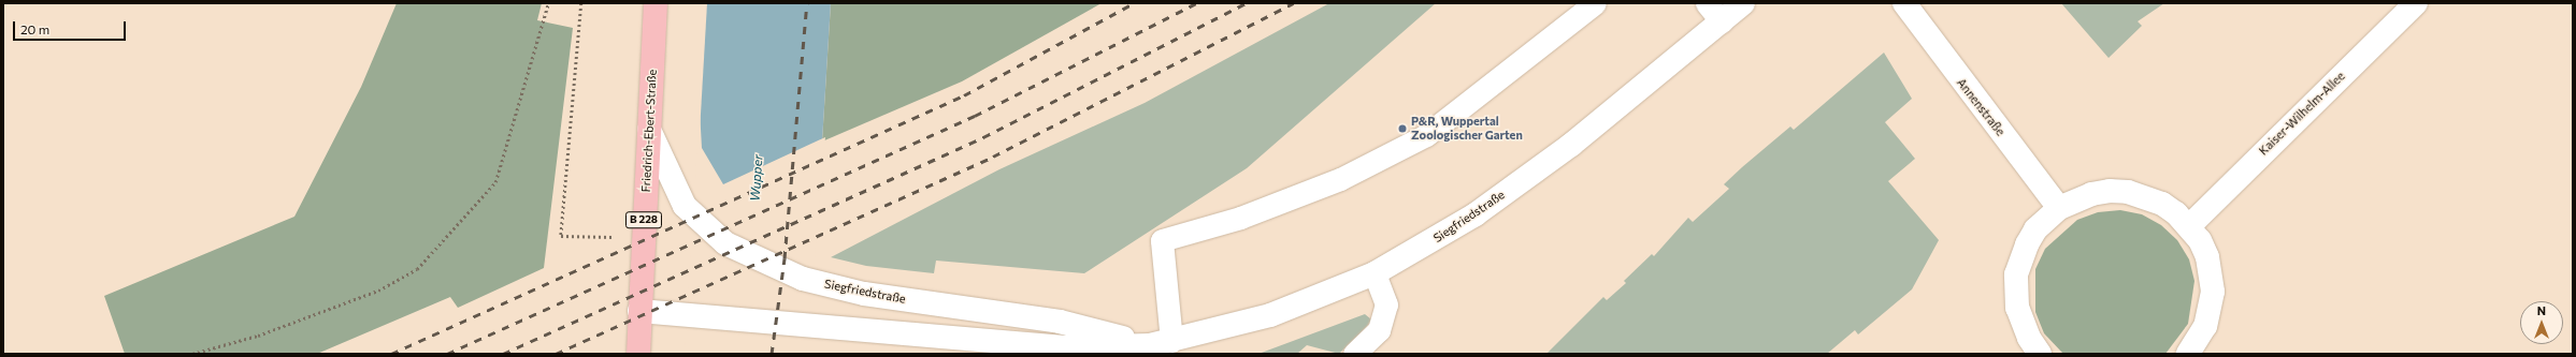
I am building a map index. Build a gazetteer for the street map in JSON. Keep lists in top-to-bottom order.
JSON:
{
  "streets": {
    "main road": ["Friedrich-Ebert-Straße", "B 228"],
    "street": ["Annenstraße", "Kaiser-Wilhelm-Allee", "Siegfriedstraße"]
  },
  "crossings": [
    ["Friedrich-Ebert-Straße", "Siegfriedstraße"],
    ["Friedrich-Ebert-Straße", "B 228"],
    ["Siegfriedstraße", "B 228"]
  ],
  "water": ["Wupper"],
  "places": ["P&R, Wuppertal Zoologischer Garten"],
  "scale_bar": "20 m",
  "north": "top"
}
